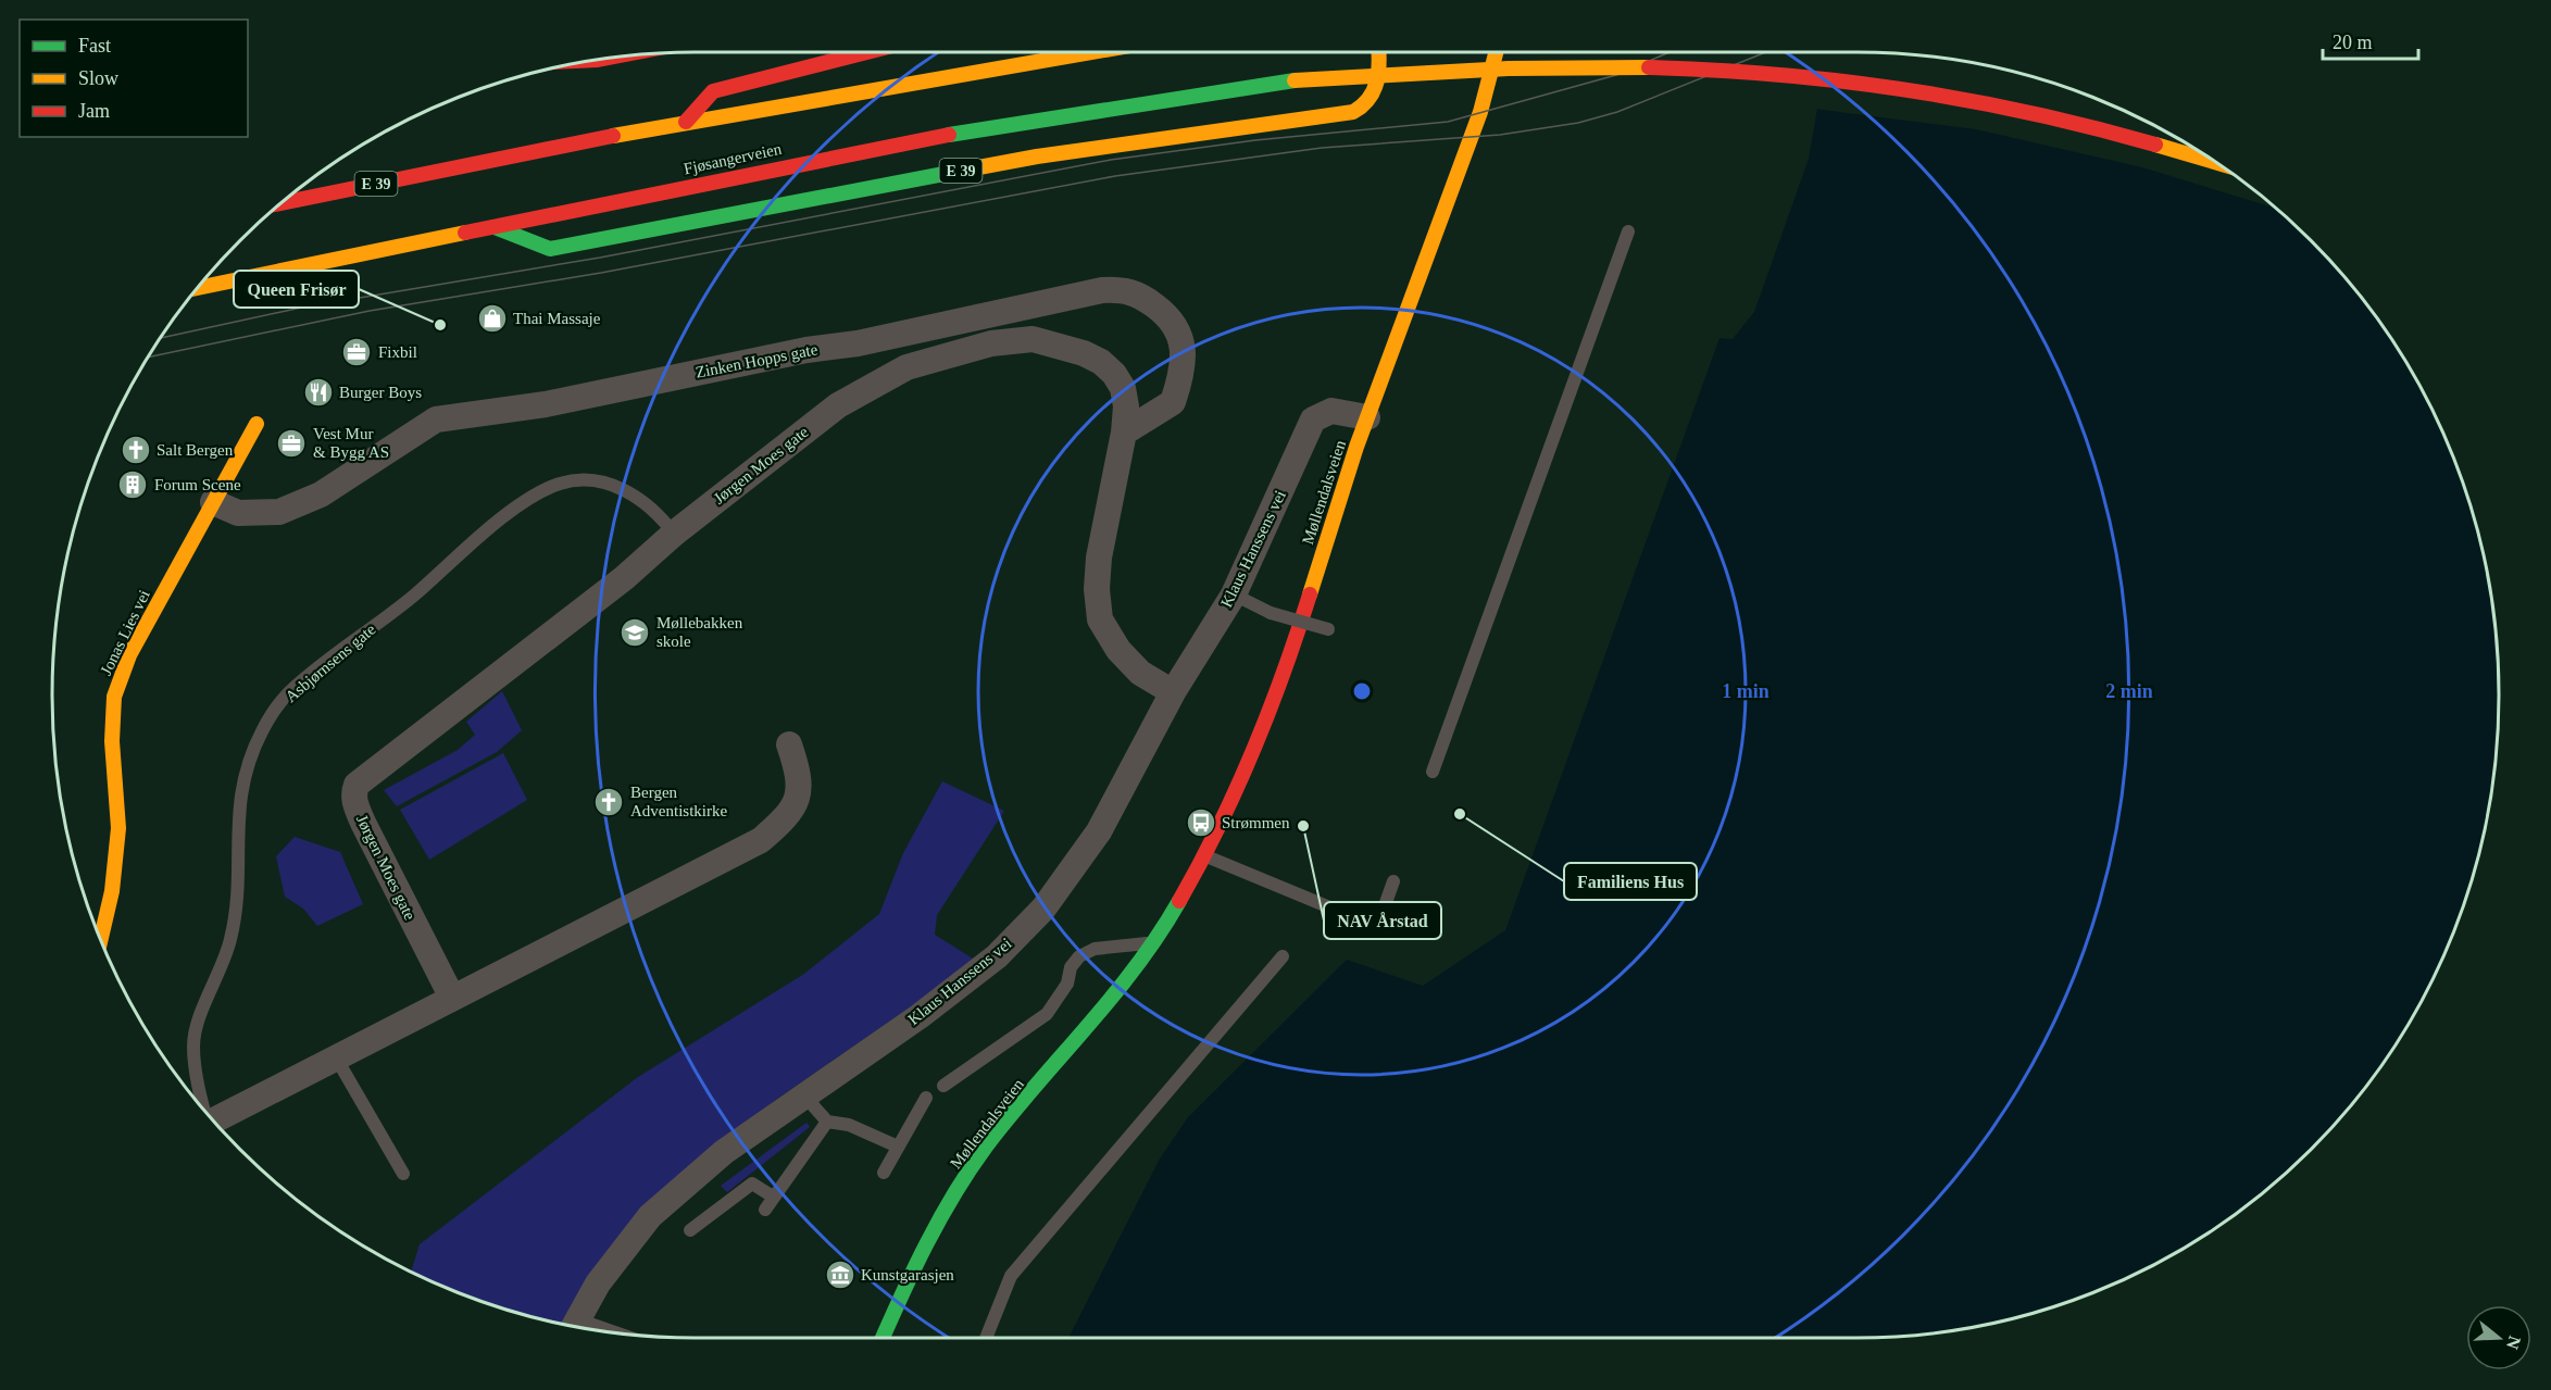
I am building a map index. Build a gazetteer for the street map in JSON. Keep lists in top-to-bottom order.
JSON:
{
  "streets": {
    "main road": [
      "Fjøsangerveien",
      "E 39",
      "Møllendalsveien",
      "Jonas Lies vei"
    ],
    "street": [
      "Zinken Hopps gate",
      "Jørgen Moes gate",
      "Klaus Hanssens vei",
      "Asbjørnsens gate"
    ]
  },
  "crossings": [
    ["Fjøsangerveien", "E 39"],
    ["Zinken Hopps gate", "Jørgen Moes gate"],
    ["Zinken Hopps gate", "Jonas Lies vei"],
    ["Jørgen Moes gate", "Klaus Hanssens vei"],
    ["Jørgen Moes gate", "Asbjørnsens gate"],
    ["Møllendalsveien", "Klaus Hanssens vei"]
  ],
  "places": {
    "shop": ["Thai Massaje"],
    "other": ["Queen Frisør", "Familiens Hus", "NAV Årstad"],
    "office": ["Fixbil", "Vest Mur & Bygg AS"],
    "restaurant": ["Burger Boys"],
    "church": ["Salt Bergen", "Bergen Adventistkirke"],
    "building": ["Forum Scene"],
    "school or university": ["Møllebakken skole"],
    "bus stop": ["Strømmen"],
    "museum": ["Kunstgarasjen"]
  },
  "legend": ["Fast", "Slow", "Jam"],
  "scale_bar": "20 m",
  "north": "right",
  "rings": ["1 min", "2 min"]
}
